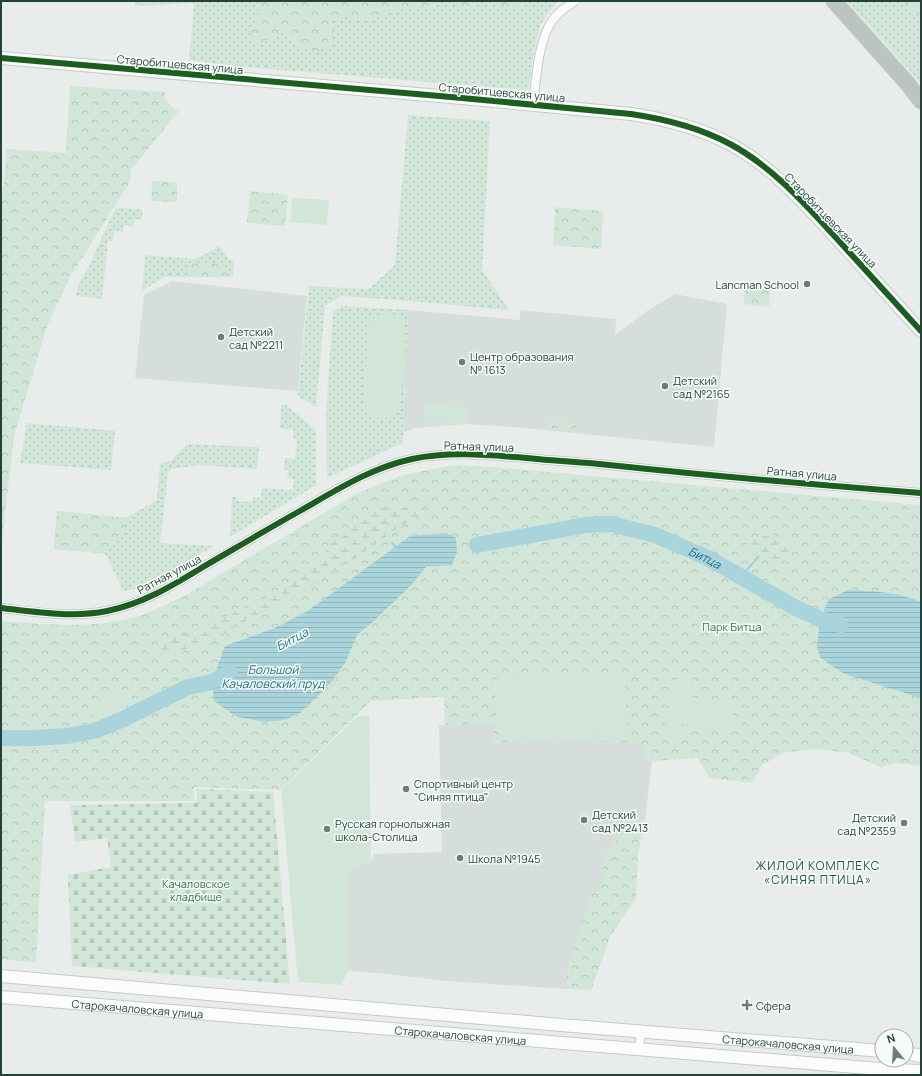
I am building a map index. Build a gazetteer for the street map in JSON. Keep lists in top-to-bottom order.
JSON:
{
  "streets": {
    "street": ["Старобитцевская улица", "Ратная улица", "Старокачаловская улица"]
  },
  "districts": ["ЖИЛОЙ КОМПЛЕКС «СИНЯЯ ПТИЦА»"],
  "water": ["Битца", "Большой Качаловский пруд"],
  "parks": ["Парк Битца", "Качаловское кладбище"],
  "places": {
    "other": [
      "Lancman School",
      "Детский сад №2211",
      "Центр образования № 1613",
      "Детский сад №2165",
      "Спортивный центр \"Синяя птица\"",
      "Детский сад №2413",
      "Детский сад №2359",
      "Русская горнолыжная школа-Столица",
      "Школа №1945"
    ],
    "health": ["Сфера"]
  },
  "north": "top"
}
